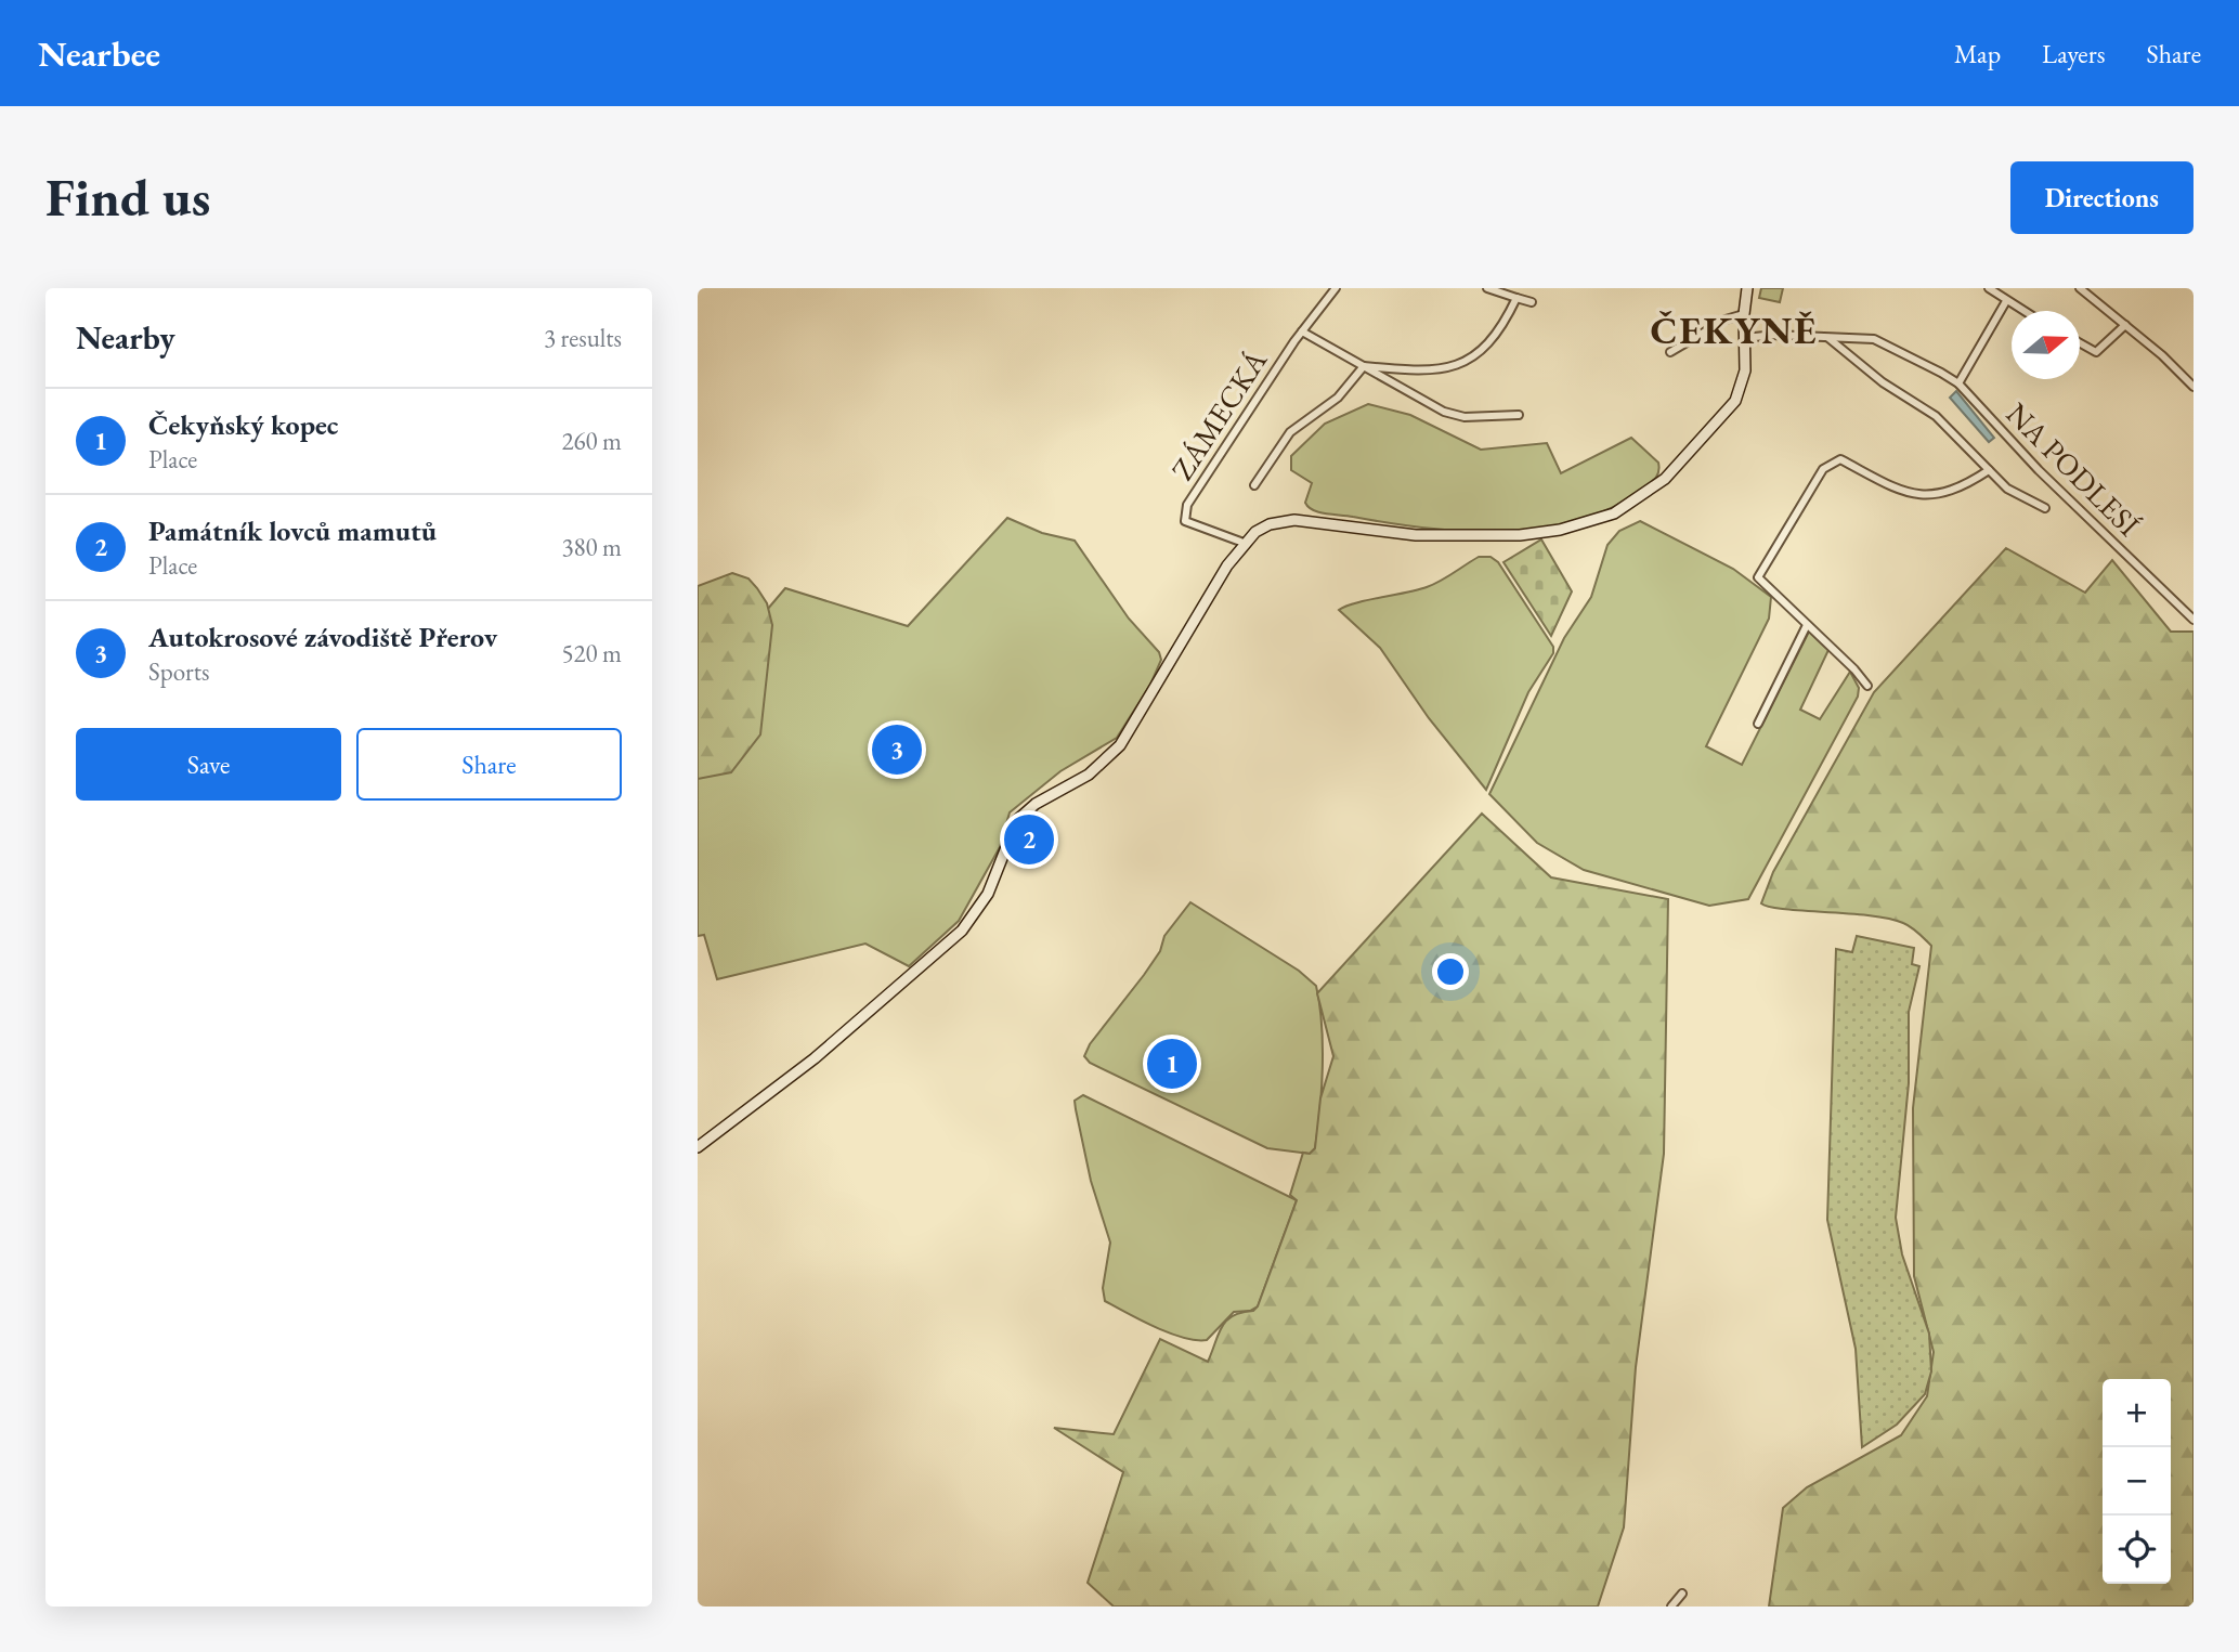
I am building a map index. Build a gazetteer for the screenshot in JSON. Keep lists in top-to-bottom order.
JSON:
{
  "streets": {
    "street": ["ZÁMECKÁ", "NA PODLESÍ"]
  },
  "districts": ["ČEKYNĚ"],
  "north": "right",
  "page": {
    "header": "Nearbee",
    "nav": ["Map", "Layers", "Share"],
    "buttons": [
      "Directions",
      ["Save", "Share"]
    ],
    "title": "Find us",
    "heading": ["Nearby", "3 results"],
    "list": [
      {
        "mark": "1",
        "name": "Čekyňský kopec",
        "note": "Place",
        "value": "260 m"
      },
      {
        "mark": "2",
        "name": "Památník lovců mamutů",
        "note": "Place",
        "value": "380 m"
      },
      {
        "mark": "3",
        "name": "Autokrosové závodiště Přerov",
        "note": "Sports",
        "value": "520 m"
      }
    ],
    "pins": ["3", "2", "1"],
    "map_buttons": ["+", "−"]
  }
}
